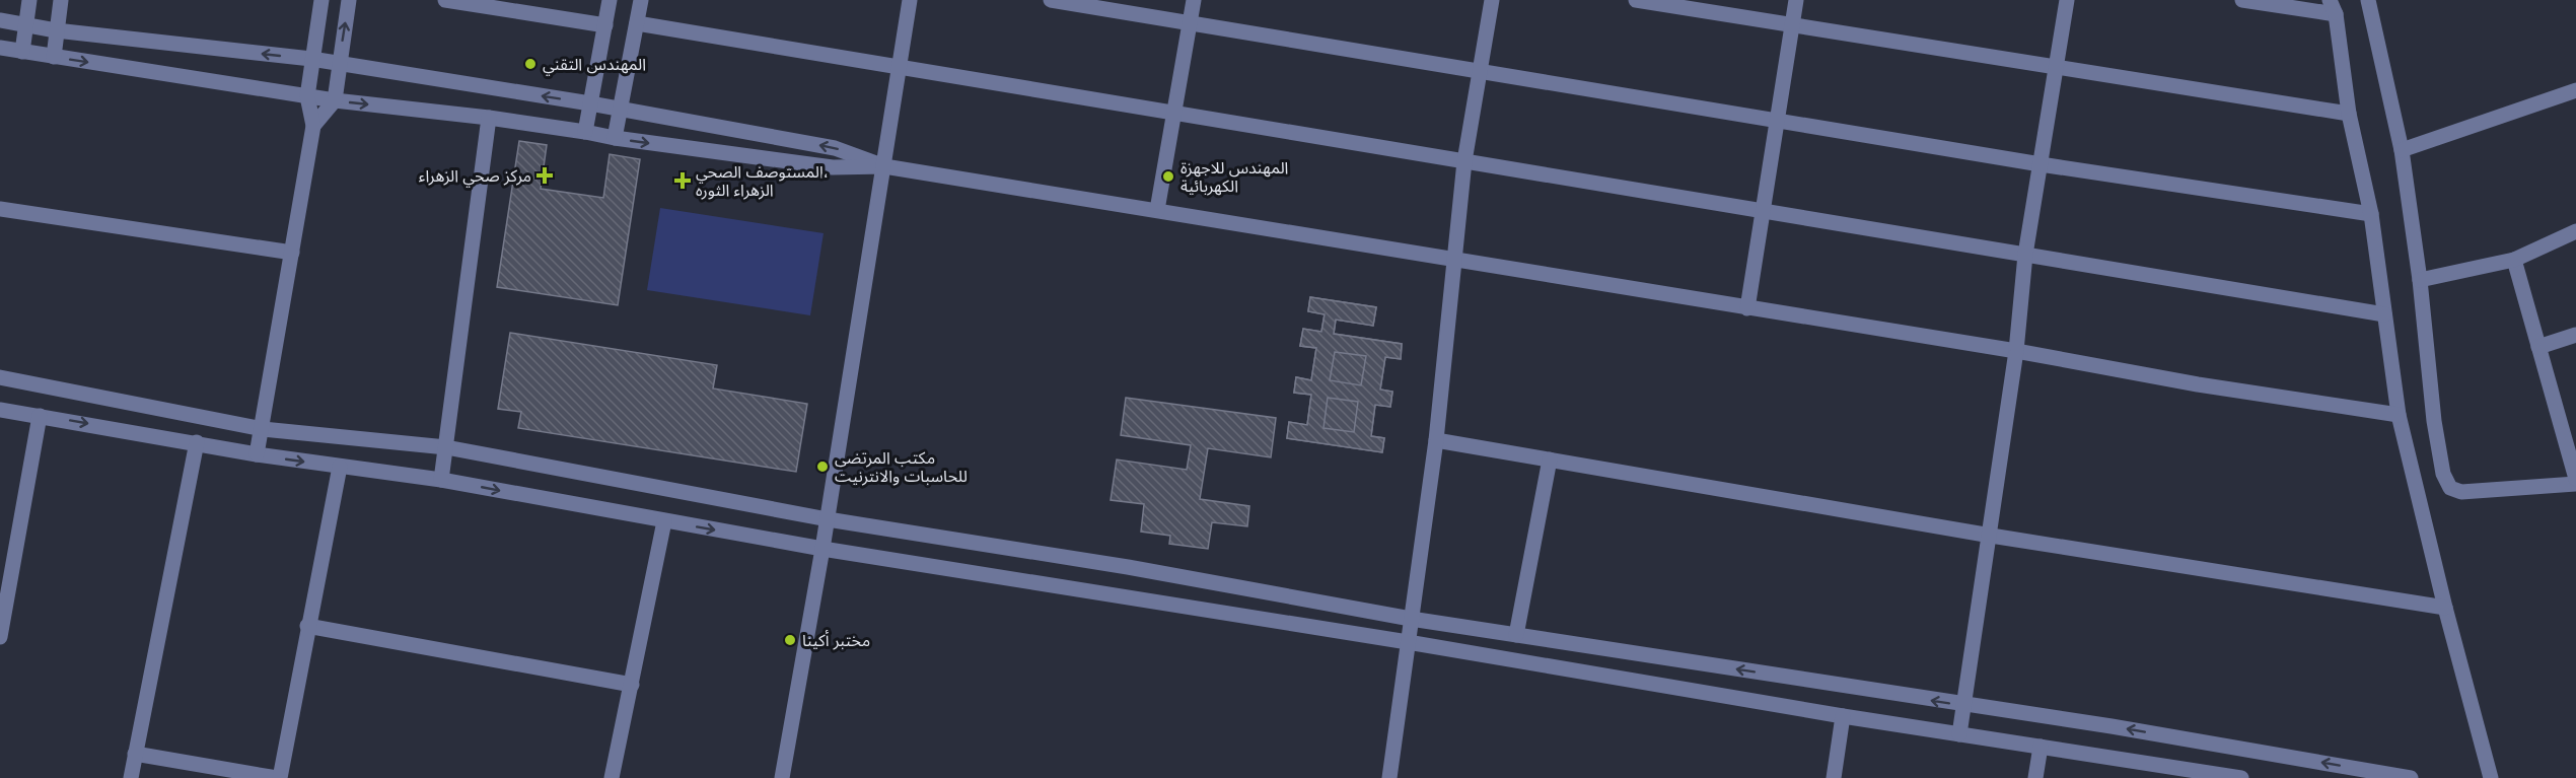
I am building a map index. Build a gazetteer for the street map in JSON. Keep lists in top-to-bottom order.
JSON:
{
  "places": {
    "other": [
      "المهندس التقني",
      "المهندس للاجهزة الكهربائية",
      "مكتب المرتضى للحاسبات والانترنيت",
      "مختبر أكينا"
    ],
    "health": ["مركز صحي الزهراء", "المستوصف الصحي، الزهراء الثوره"]
  }
}
